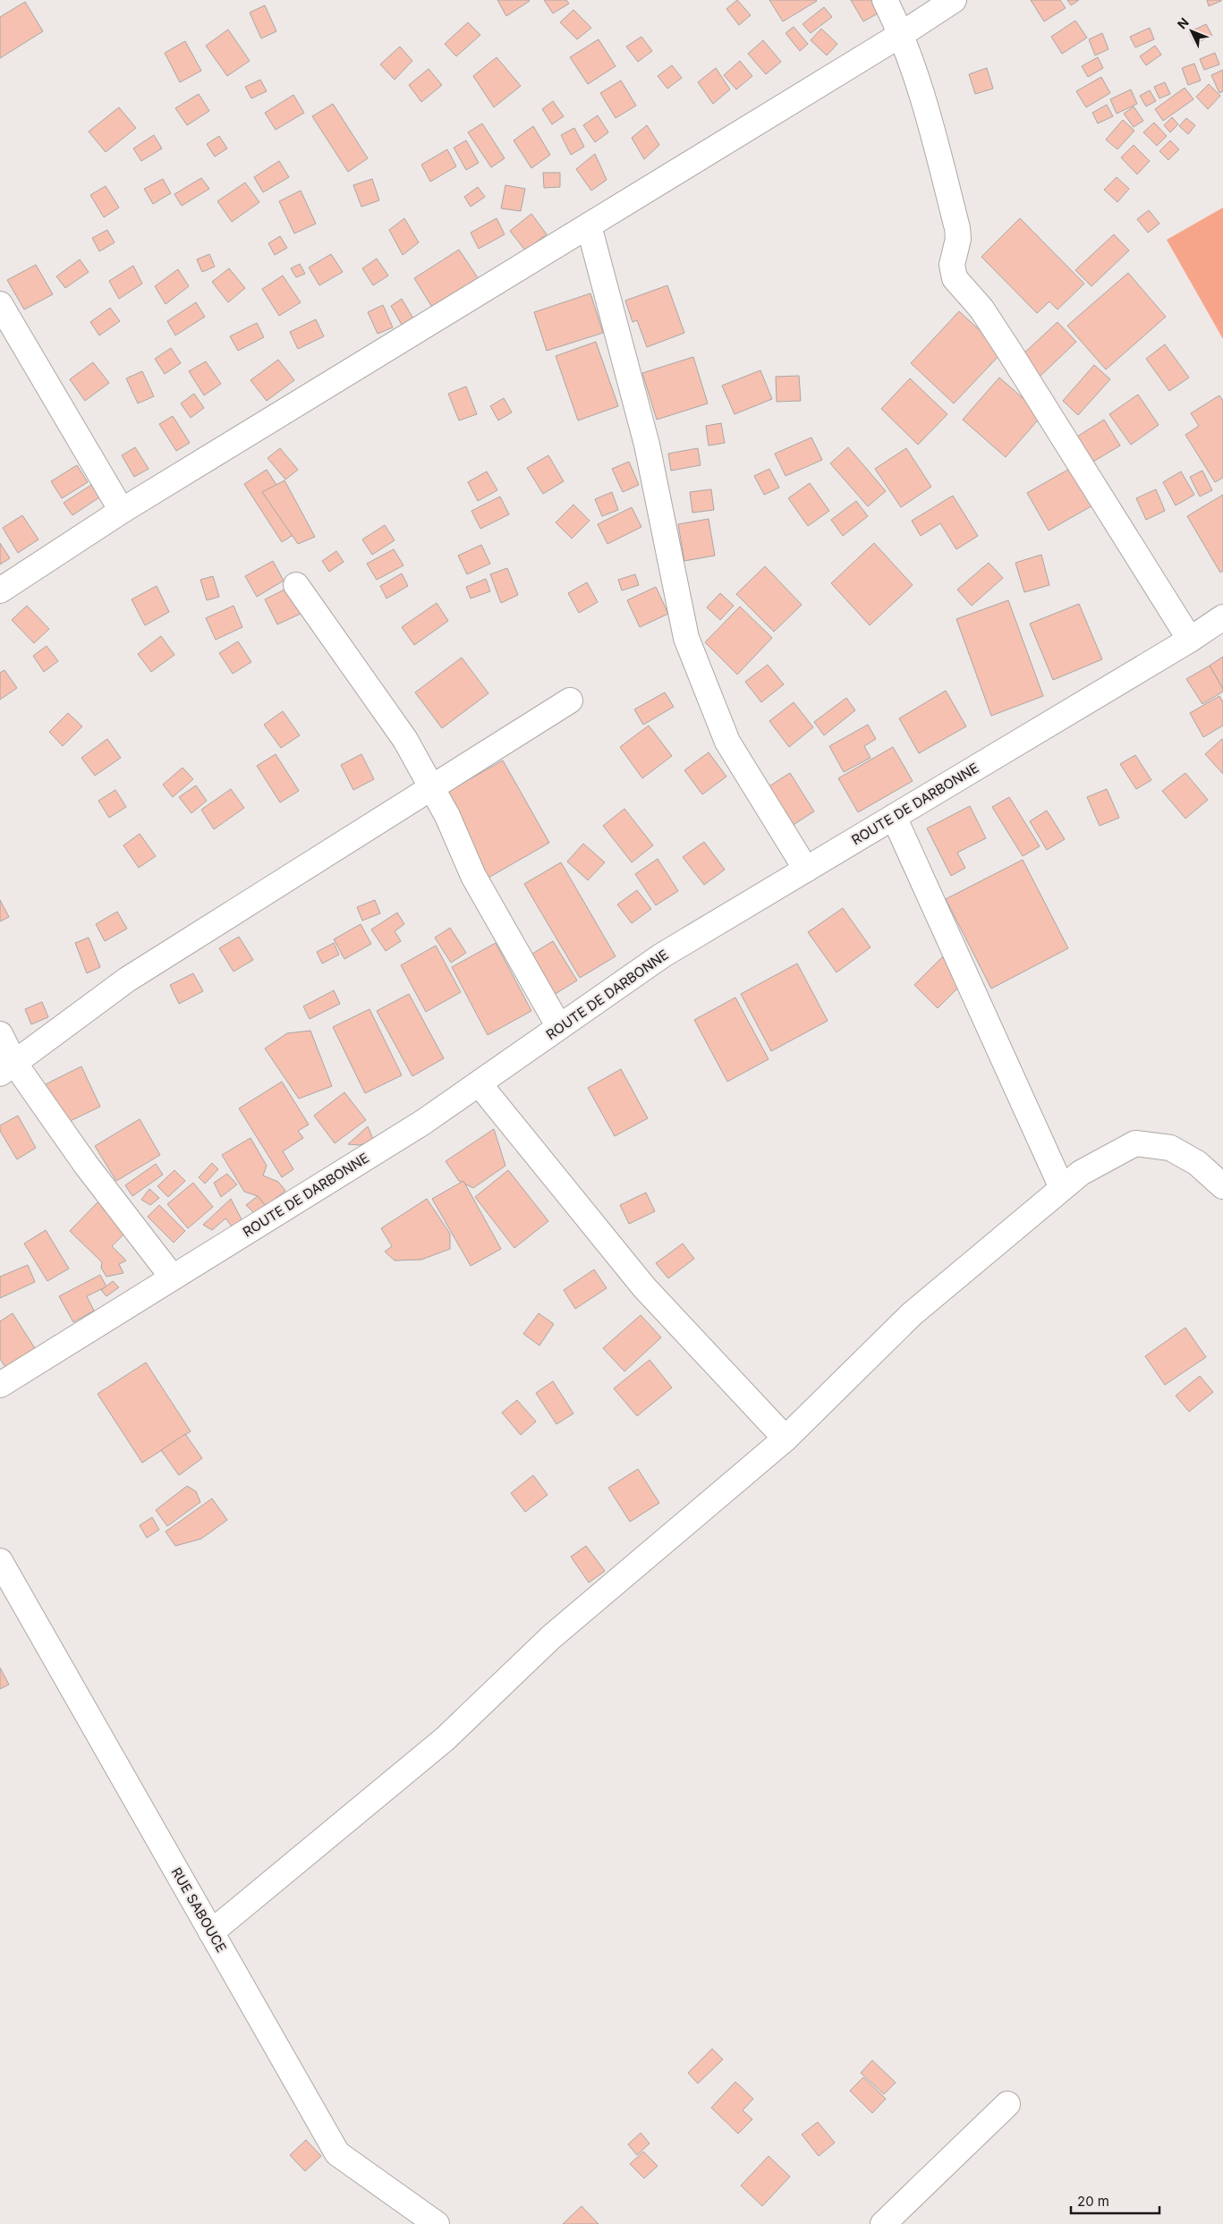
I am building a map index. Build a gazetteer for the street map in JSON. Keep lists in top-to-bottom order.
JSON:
{
  "streets": {
    "street": ["ROUTE DE DARBONNE", "RUE SABOUCE"]
  },
  "scale_bar": "20 m",
  "north": "top left"
}
